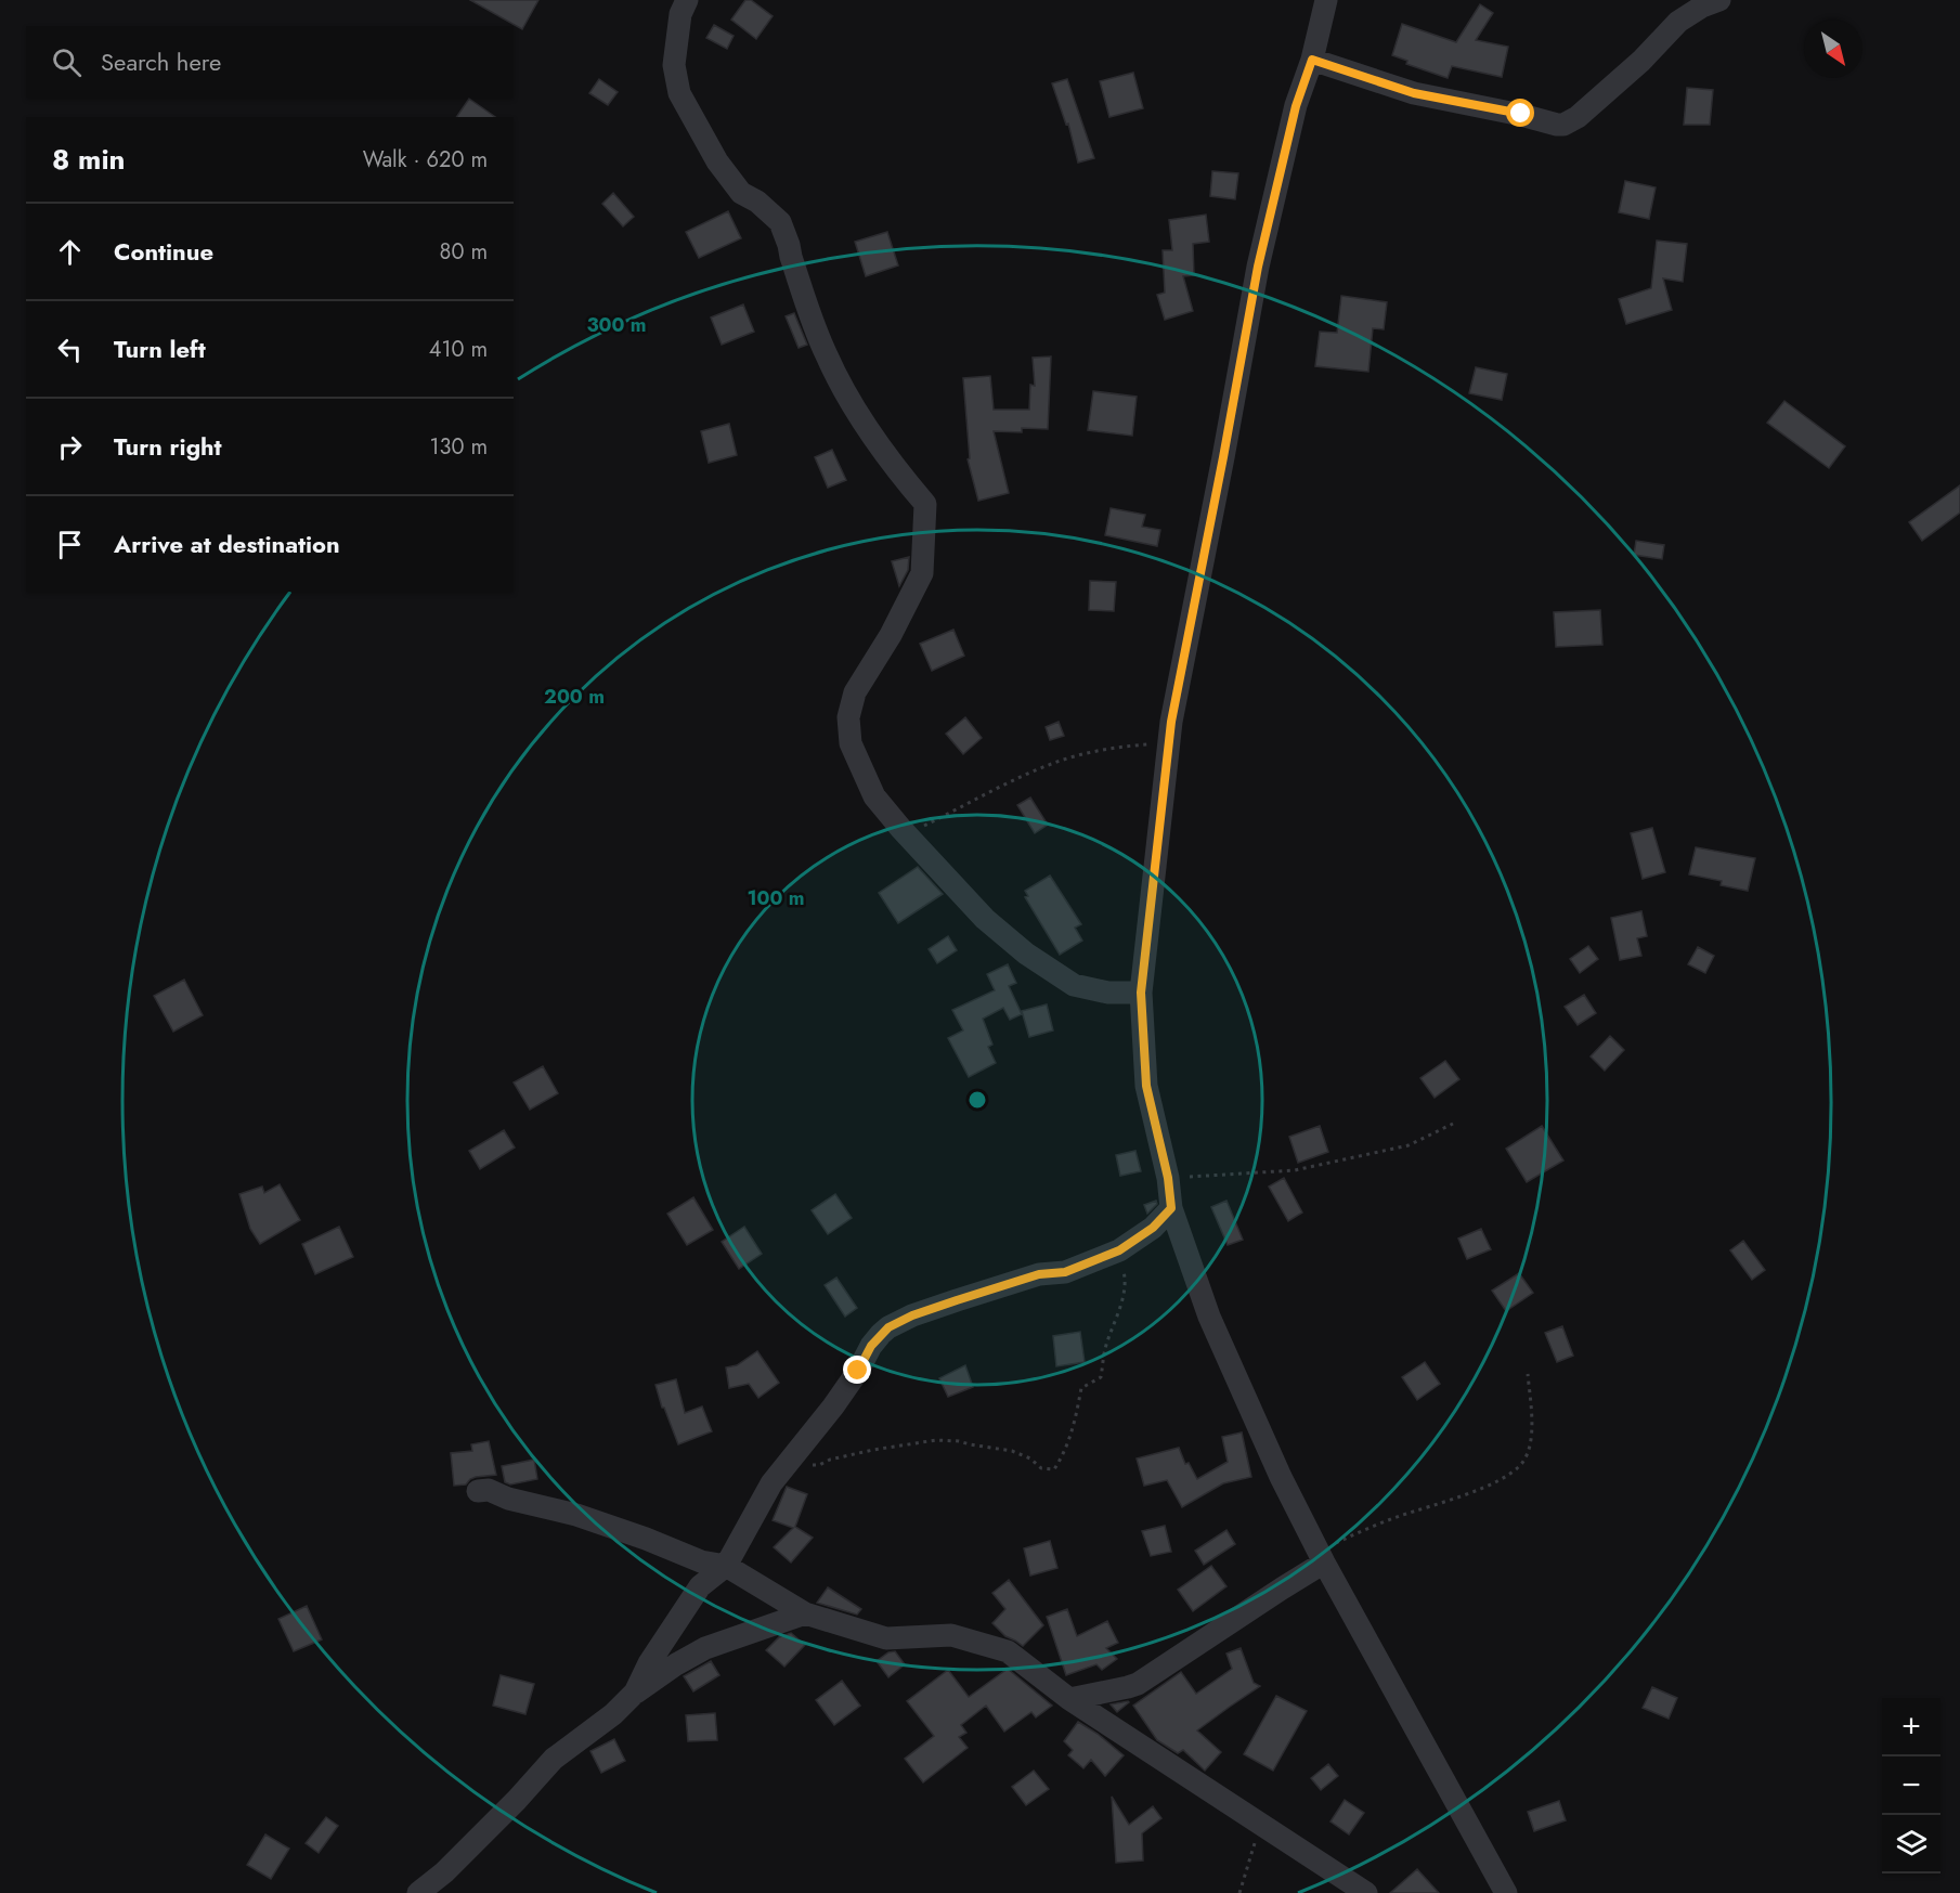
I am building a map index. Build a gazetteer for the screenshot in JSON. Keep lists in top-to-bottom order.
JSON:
{
  "north": "bottom right",
  "page": {
    "search": "Search here",
    "heading": ["8 min", "Walk · 620 m"],
    "list": [
      ["Continue", "80 m"],
      ["Turn left", "410 m"],
      ["Turn right", "130 m"],
      "Arrive at destination"
    ],
    "map_buttons": ["+", "−"]
  },
  "rings": ["300 m", "200 m", "100 m"]
}
